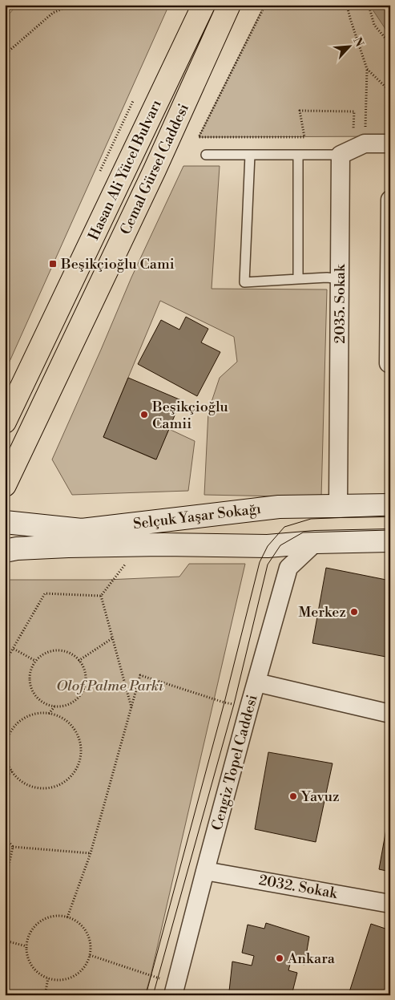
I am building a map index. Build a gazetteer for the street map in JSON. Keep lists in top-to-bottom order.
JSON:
{
  "streets": {
    "main road": ["Cemal Gürsel Caddesi", "Hasan Ali Yücel Bulvarı", "Selçuk Yaşar Sokağı"],
    "street": ["2035. Sokak", "Cengiz Topel Caddesi", "2032. Sokak"]
  },
  "crossings": [
    ["2035. Sokak", "Selçuk Yaşar Sokağı"],
    ["Cengiz Topel Caddesi", "2032. Sokak"]
  ],
  "parks": ["Olof Palme Parkı"],
  "places": {
    "transit": ["Beşikçioğlu Cami"],
    "other": [
      "Beşikçioğlu Camii",
      "Merkez",
      "Yavuz",
      "Ankara"
    ]
  },
  "north": "top right"
}
